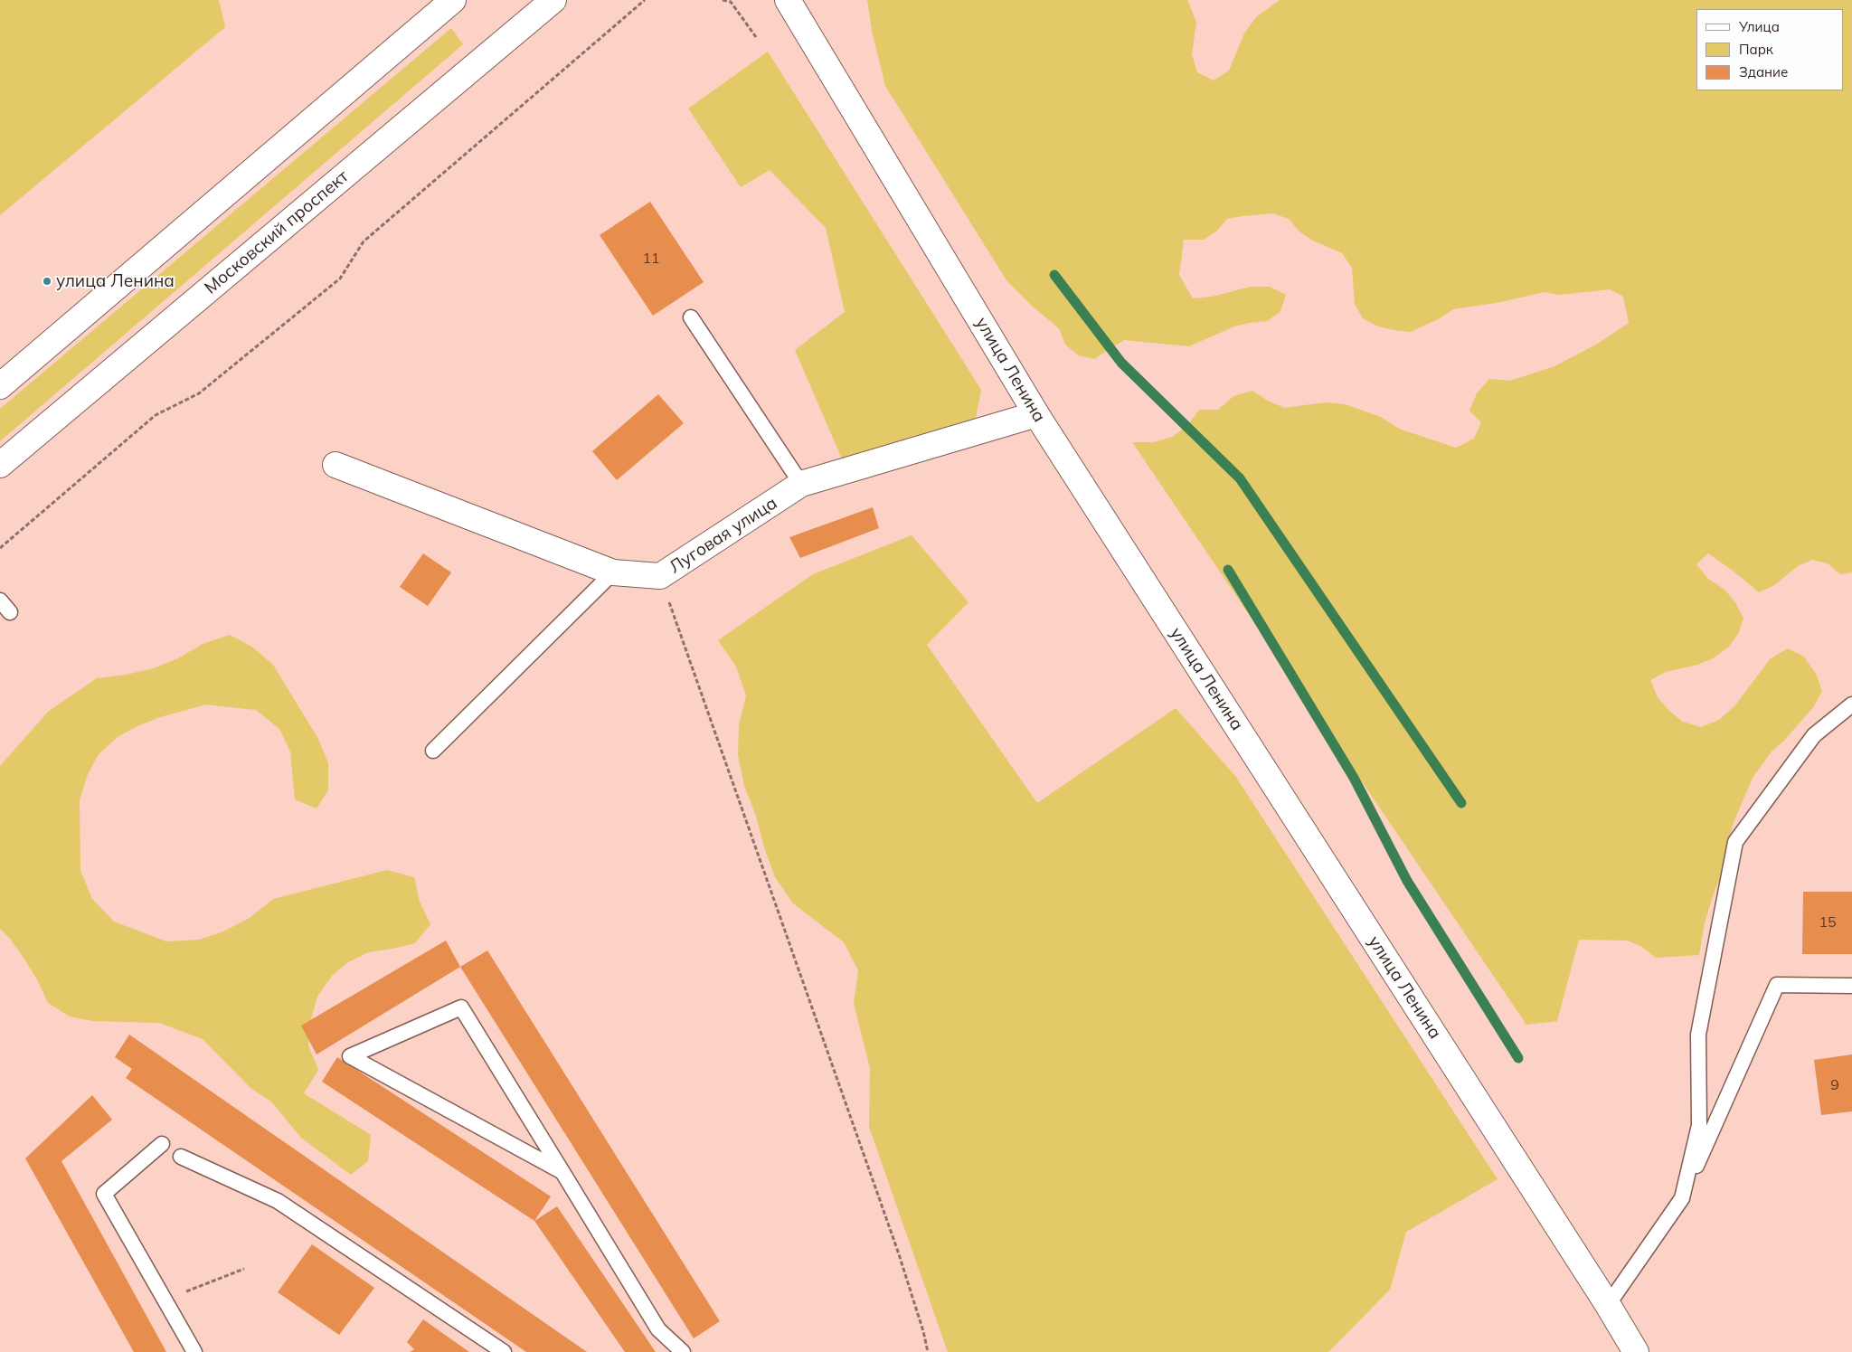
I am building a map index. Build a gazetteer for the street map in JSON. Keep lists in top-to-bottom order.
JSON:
{
  "streets": {
    "street": ["Московский проспект", "улица Ленина", "Луговая улица"]
  },
  "crossings": [
    ["улица Ленина", "Луговая улица"]
  ],
  "places": ["улица Ленина"],
  "house_numbers": ["11", "15", "9"],
  "legend": ["Улица", "Парк", "Здание"]
}
